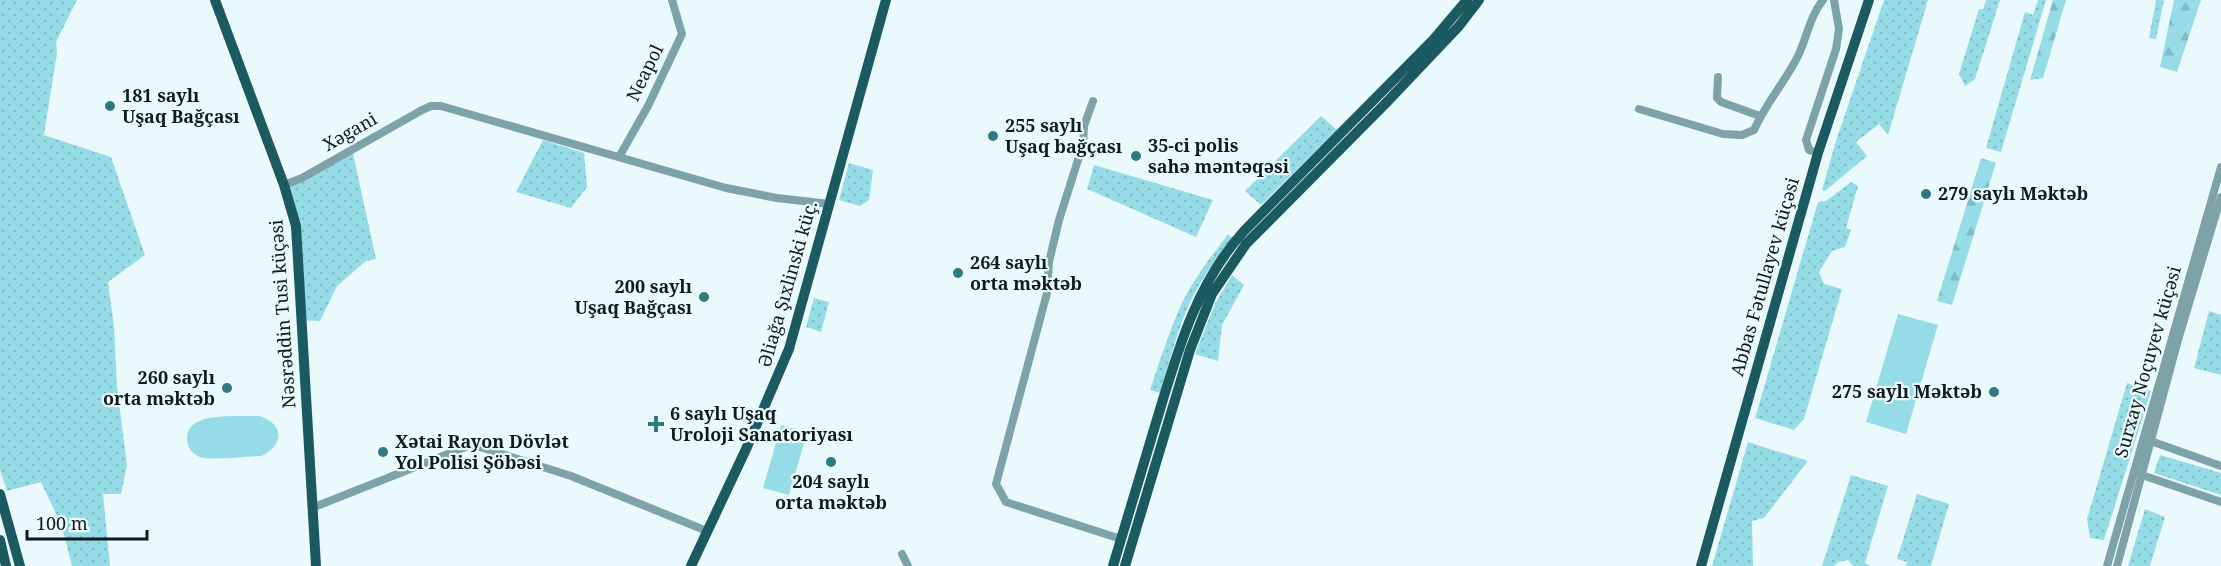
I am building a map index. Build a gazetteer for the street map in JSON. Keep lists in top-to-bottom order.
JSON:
{
  "streets": {
    "main road": ["Abbas Fətullayev küçəsi", "Əliağa Şıxlinski küç.", "Nəsrəddin Tusi küçəsi"],
    "street": ["Neapol", "Xəgani", "Surxay Noçuyev küçəsi"]
  },
  "crossings": [
    ["Neapol", "Xəgani"],
    ["Xəgani", "Nəsrəddin Tusi küçəsi"]
  ],
  "places": {
    "other": [
      "181 saylı Uşaq Bağçası",
      "255 saylı Uşaq bağçası",
      "35-ci polis sahə məntəqəsi",
      "279 saylı Məktəb",
      "264 saylı orta məktəb",
      "200 saylı Uşaq Bağçası",
      "260 saylı orta məktəb",
      "275 saylı Məktəb",
      "Xətai Rayon Dövlət Yol Polisi Şöbəsi",
      "204 saylı orta məktəb"
    ],
    "health": ["6 saylı Uşaq Uroloji Sanatoriyası"]
  },
  "scale_bar": "100 m"
}
